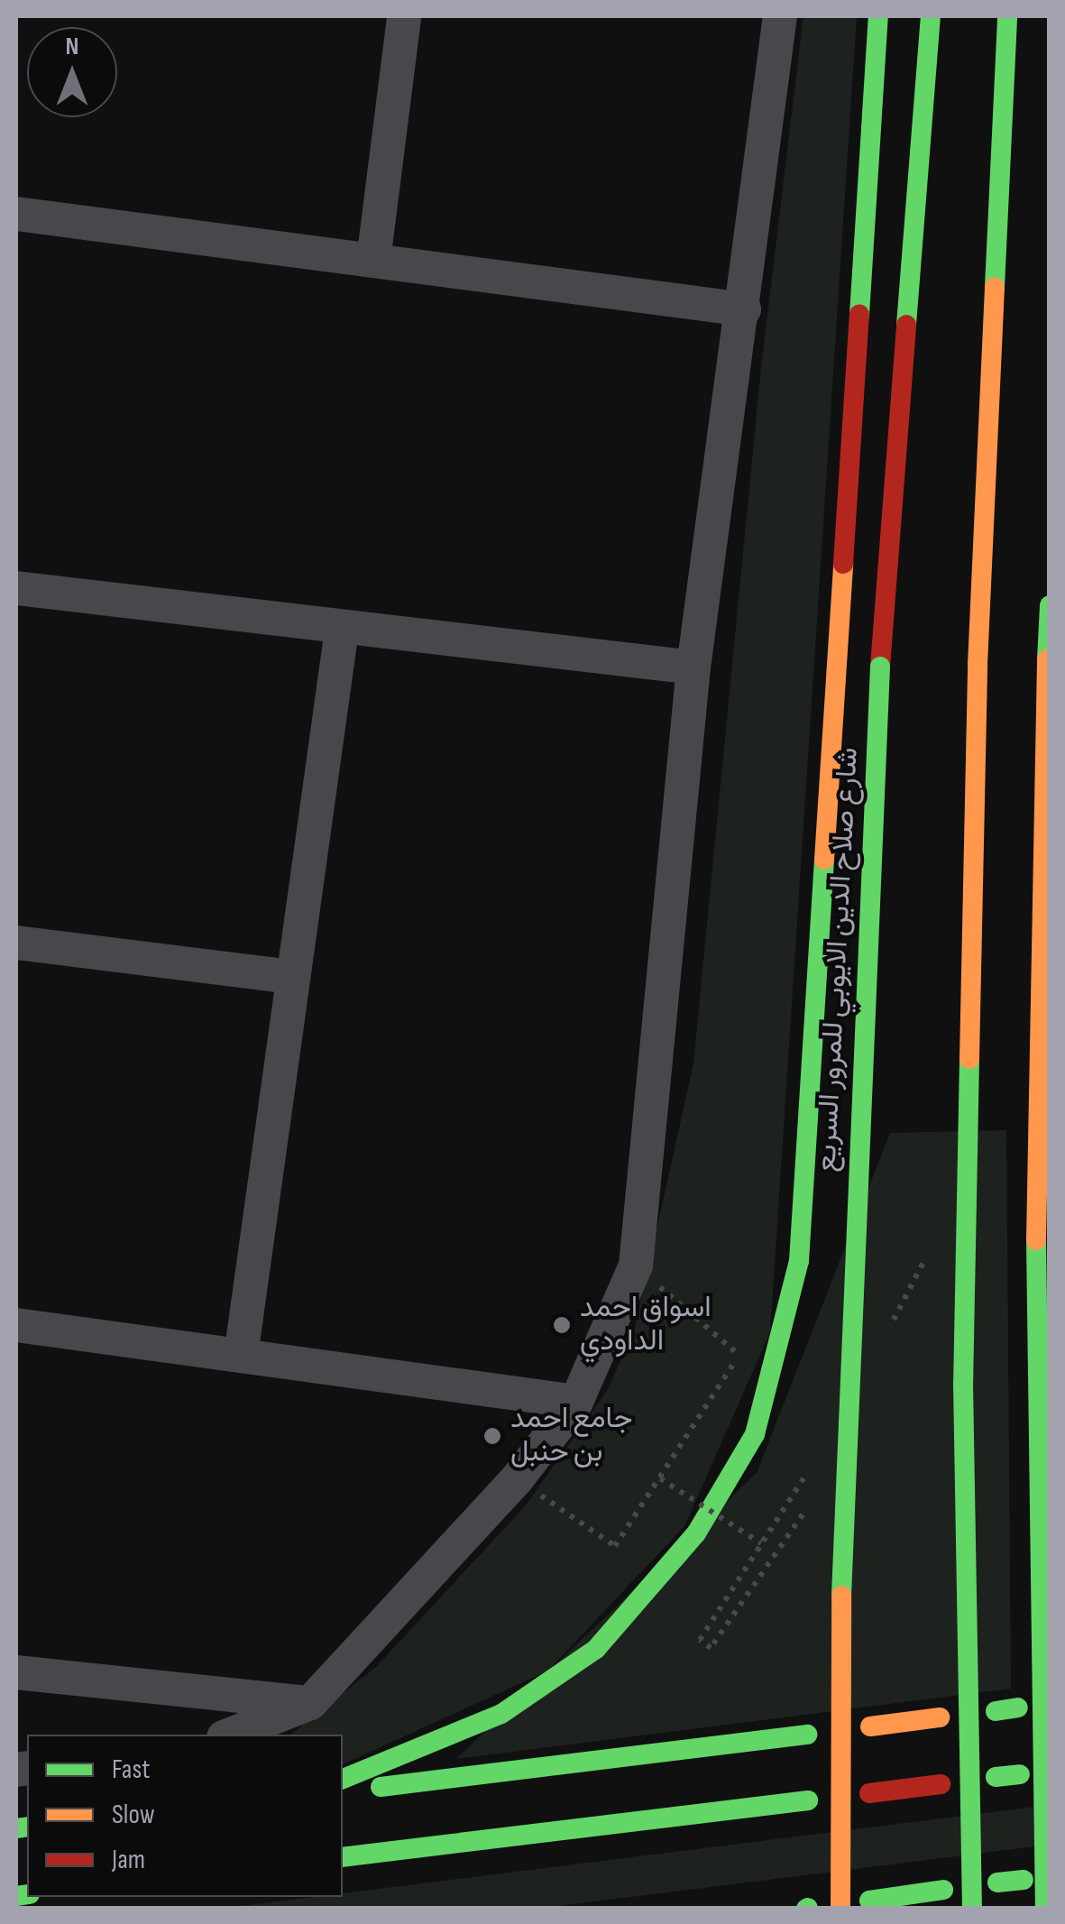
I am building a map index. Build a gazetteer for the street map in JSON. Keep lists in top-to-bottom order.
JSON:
{
  "streets": {
    "highway": ["شارع صلاح الدين الايوبي للمرور السريع"]
  },
  "places": ["اسواق احمد الداودي", "جامع احمد بن حنبل"],
  "legend": ["Fast", "Slow", "Jam"],
  "north": "top"
}
